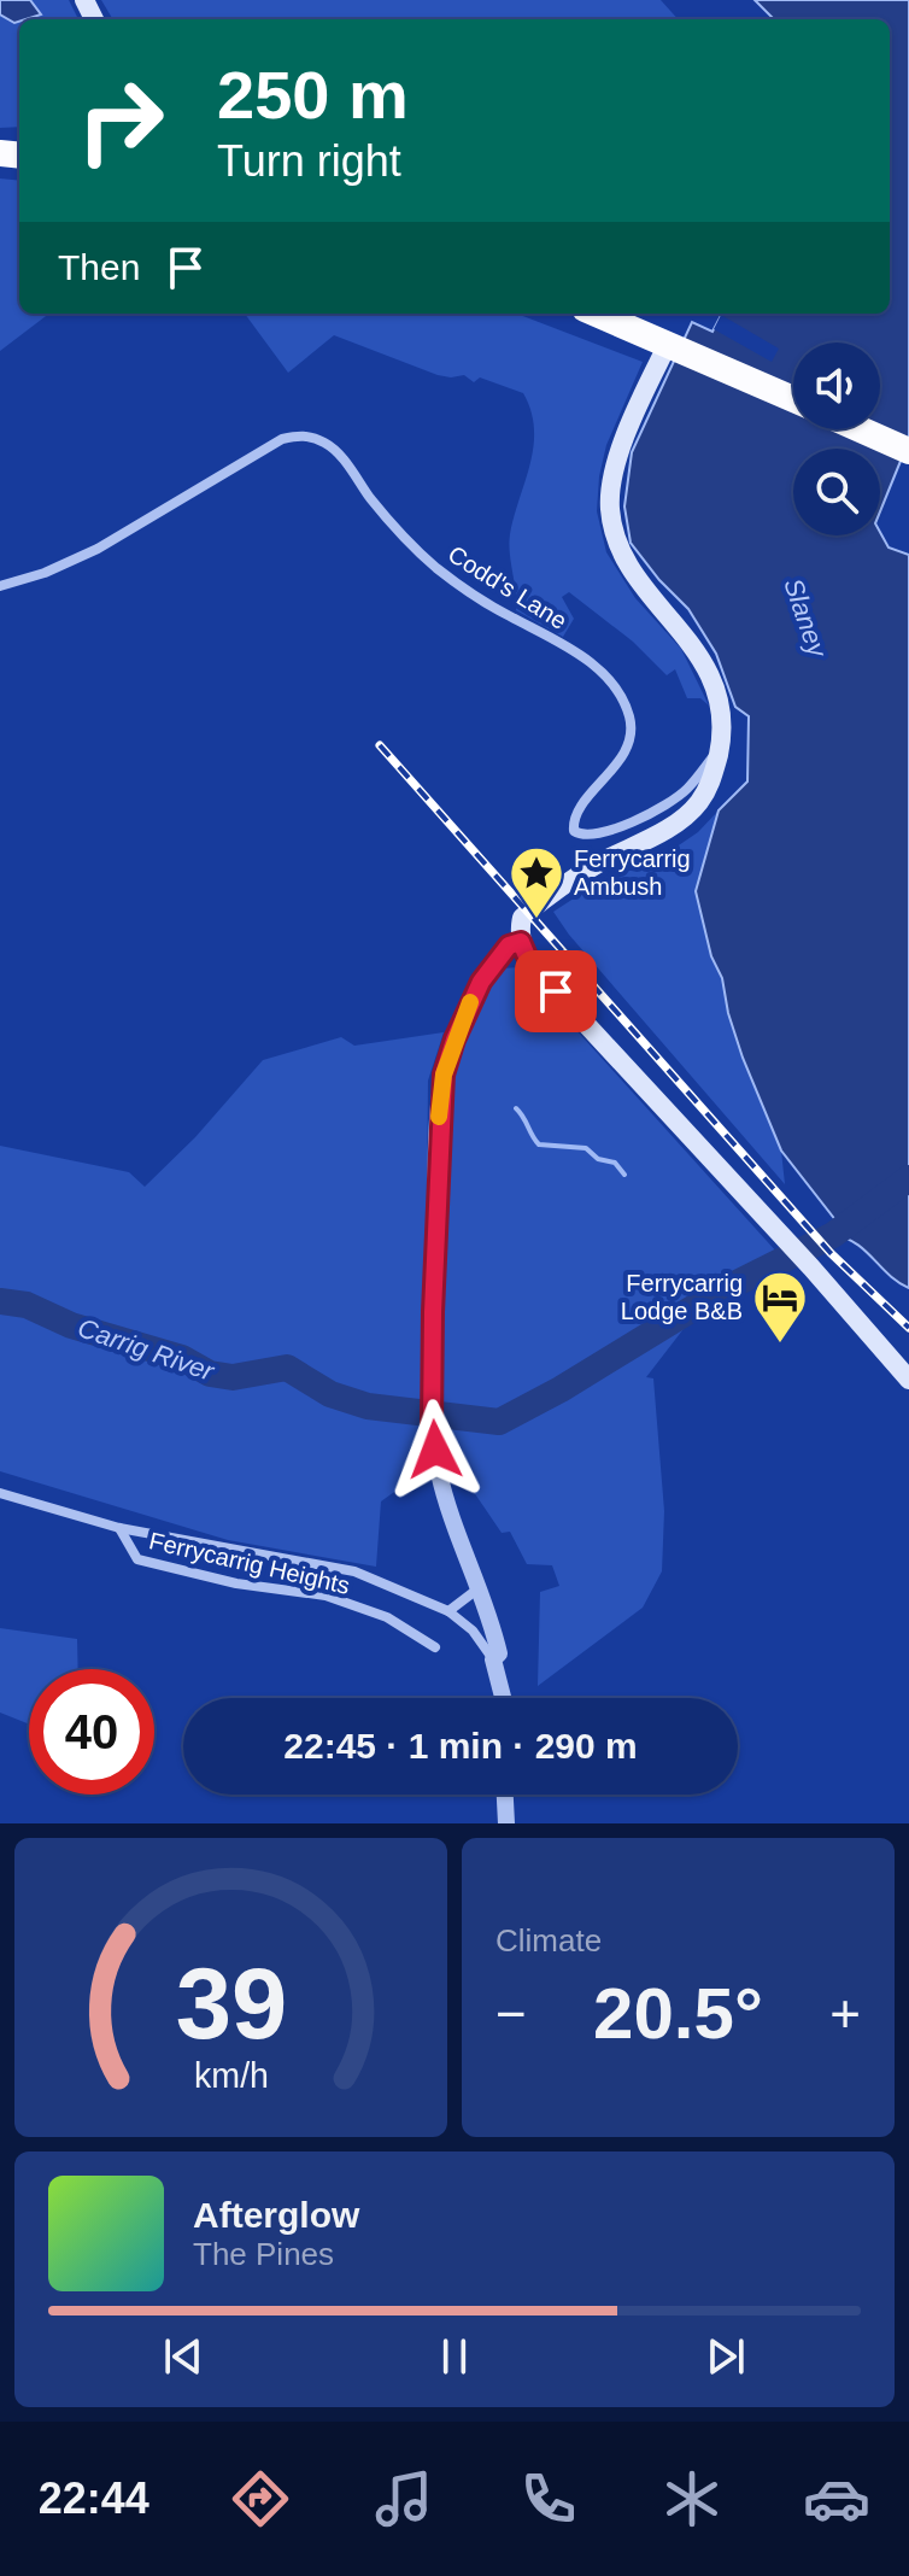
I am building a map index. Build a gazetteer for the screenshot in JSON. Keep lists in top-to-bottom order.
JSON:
{
  "streets": {
    "street": ["Codd's Lane", "Ferrycarrig Heights"]
  },
  "water": ["Slaney", "Carrig River"],
  "places": {
    "place": ["Ferrycarrig Ambush"],
    "hotel": ["Ferrycarrig Lodge B&B"]
  },
  "page": {
    "turn": ["250 m", "Turn right"],
    "then": "Then",
    "limit": "40",
    "trip": "22:45 · 1 min · 290 m",
    "tile": "Climate",
    "heat": ["−", "20.5°", "+"],
    "song": ["Afterglow", "The Pines"],
    "tabs": "22:44",
    "gauge": ["39", "km/h"]
  }
}
